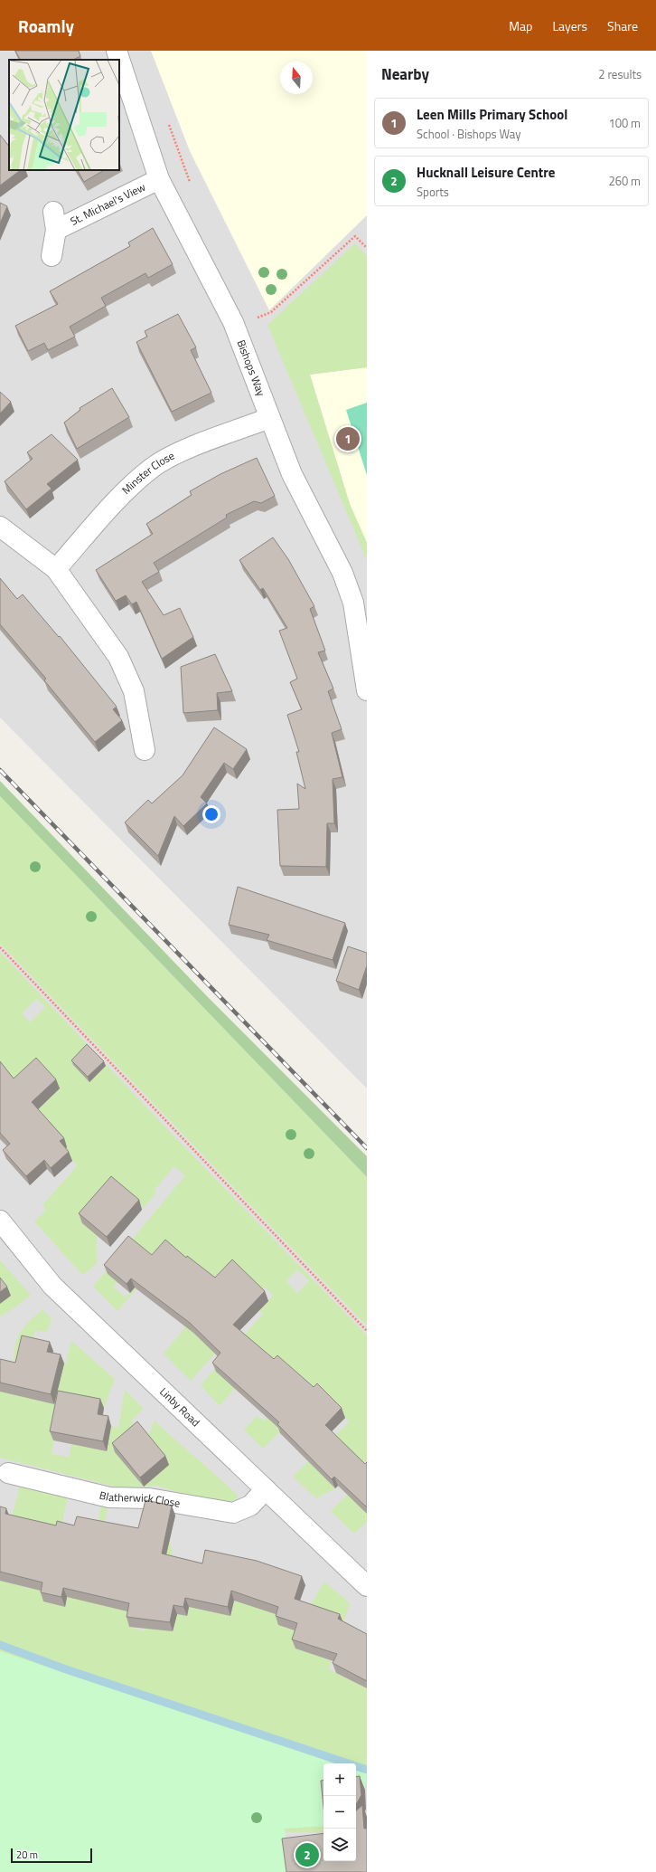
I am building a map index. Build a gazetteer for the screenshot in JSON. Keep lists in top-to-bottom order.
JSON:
{
  "streets": {
    "street": [
      "St. Michael's View",
      "Bishops Way",
      "Minster Close",
      "Linby Road",
      "Blatherwick Close"
    ]
  },
  "crossings": [
    ["St. Michael's View", "Bishops Way"],
    ["Bishops Way", "Minster Close"],
    ["Linby Road", "Blatherwick Close"]
  ],
  "scale_bar": "20 m",
  "north": "top",
  "page": {
    "header": "Roamly",
    "nav": ["Map", "Layers", "Share"],
    "heading": ["Nearby", "2 results"],
    "list": [
      {
        "mark": "1",
        "name": "Leen Mills Primary School",
        "note": "School · Bishops Way",
        "value": "100 m"
      },
      {
        "mark": "2",
        "name": "Hucknall Leisure Centre",
        "note": "Sports",
        "value": "260 m"
      }
    ],
    "pins": ["1", "2"],
    "map_buttons": ["+", "−"],
    "scale": "20 m"
  }
}
